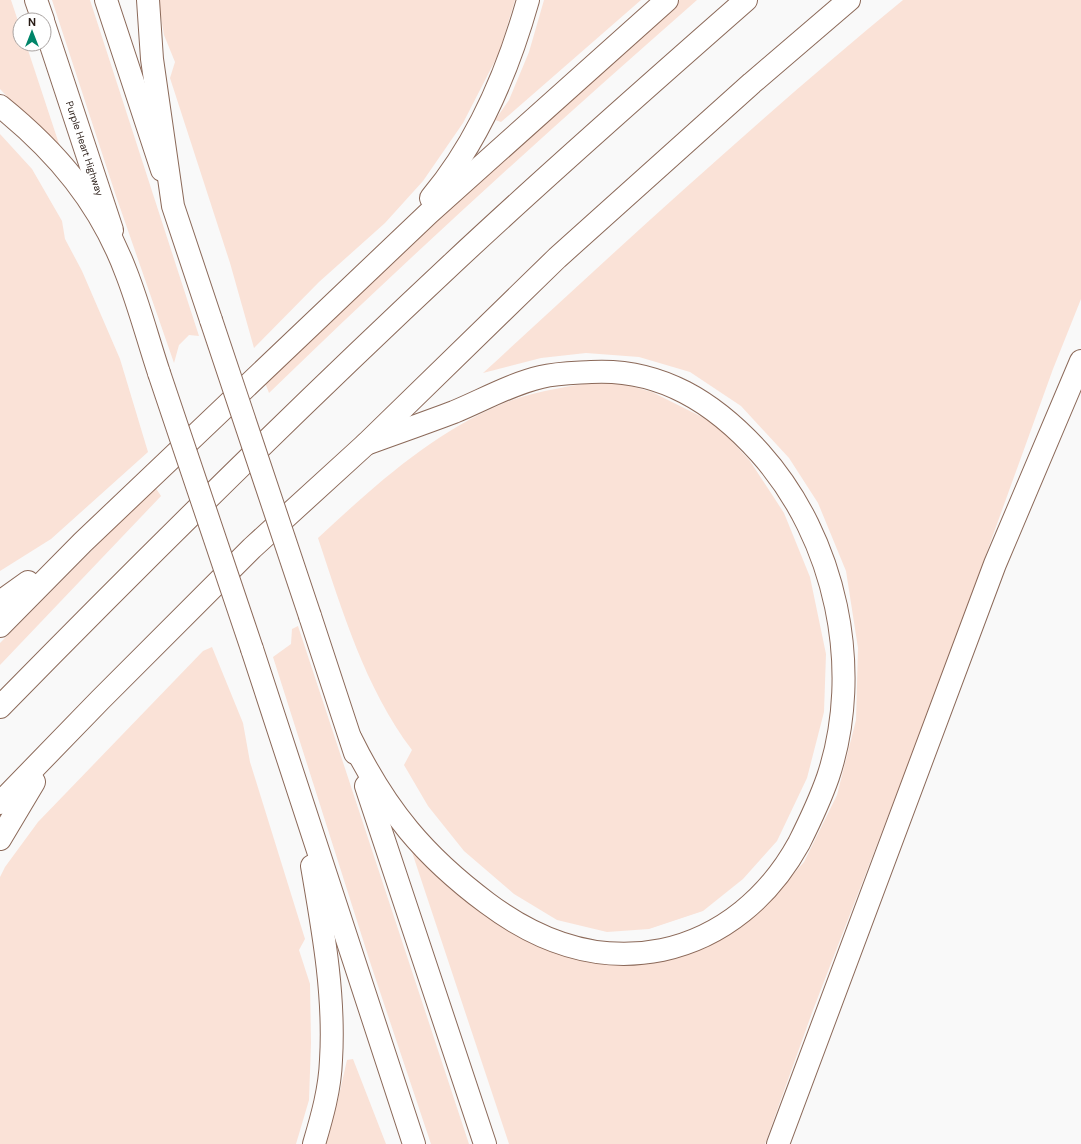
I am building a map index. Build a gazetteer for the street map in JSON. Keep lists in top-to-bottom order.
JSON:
{
  "streets": {
    "main road": ["Purple Heart Highway"]
  },
  "north": "top"
}
